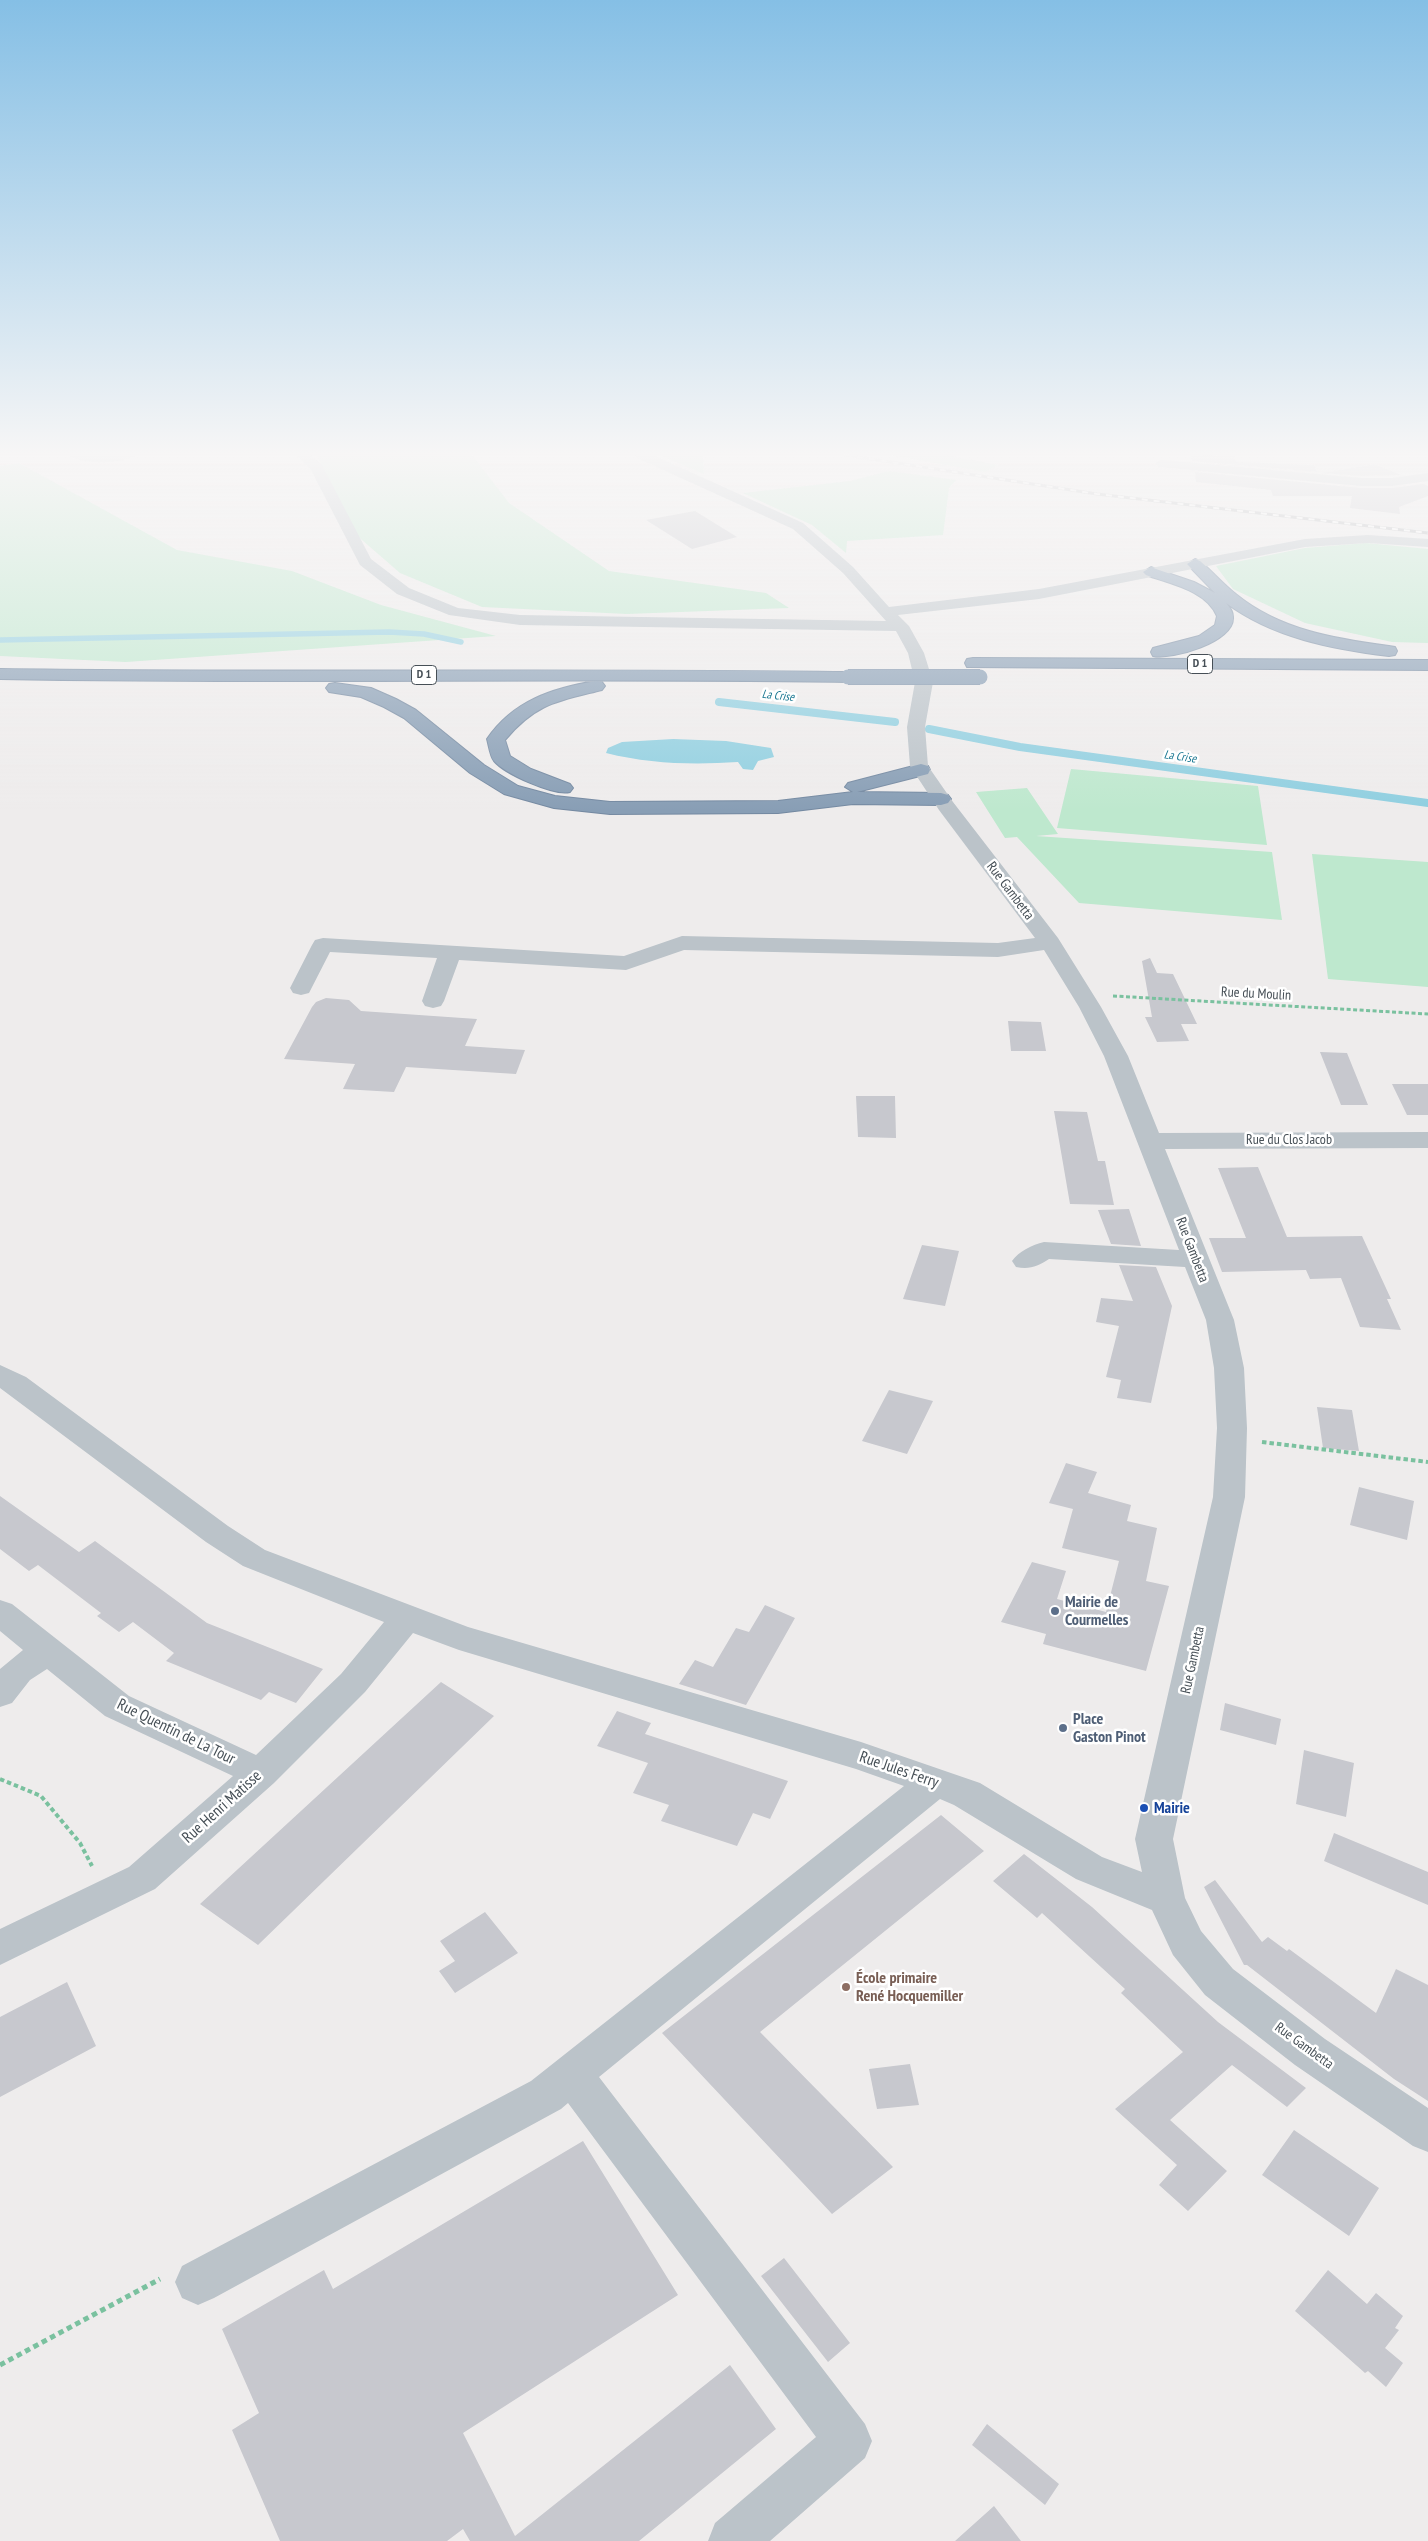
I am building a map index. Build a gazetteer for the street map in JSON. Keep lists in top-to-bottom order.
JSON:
{
  "streets": {
    "highway": ["D 1"],
    "street": [
      "Rue Gambetta",
      "Rue du Clos Jacob",
      "Rue Quentin de La Tour",
      "Rue Jules Ferry",
      "Rue Henri Matisse"
    ],
    "path": ["Rue du Moulin"]
  },
  "crossings": [
    ["Rue Gambetta", "Rue du Moulin"],
    ["Rue Gambetta", "Rue du Clos Jacob"],
    ["Rue Gambetta", "Rue Jules Ferry"],
    ["Rue Quentin de La Tour", "Rue Henri Matisse"],
    ["Rue Jules Ferry", "Rue Henri Matisse"]
  ],
  "water": ["La Crise"],
  "places": [
    "Mairie de Courmelles",
    "Place Gaston Pinot",
    "Mairie",
    "École primaire René Hocquemiller"
  ]
}
